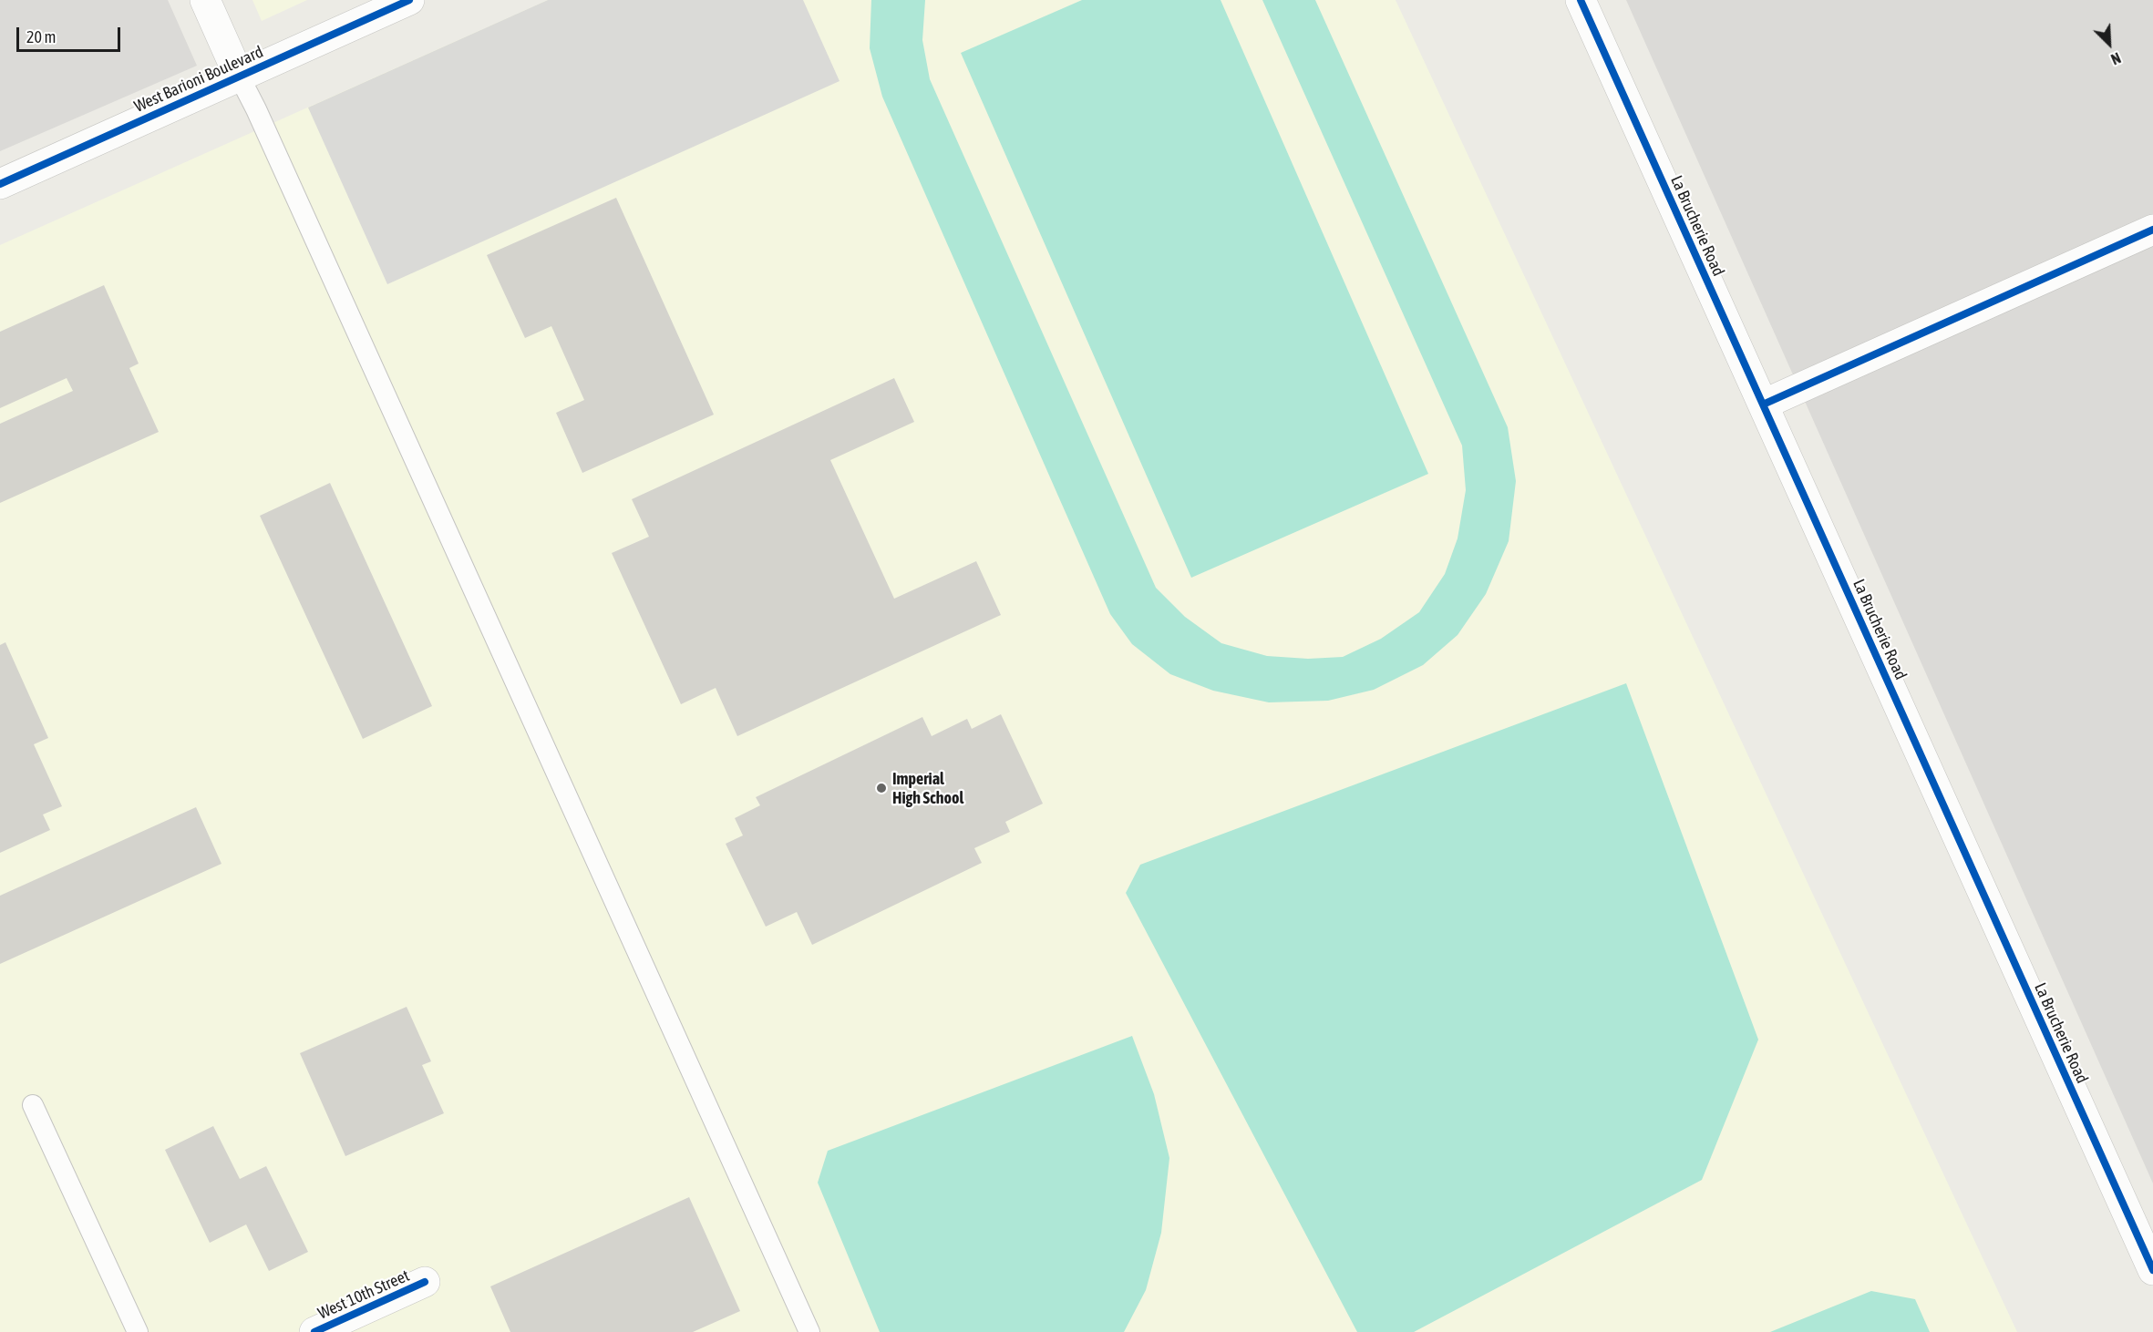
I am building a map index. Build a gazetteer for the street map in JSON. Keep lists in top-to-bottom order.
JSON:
{
  "streets": {
    "street": ["West Barioni Boulevard", "La Brucherie Road", "West 10th Street"]
  },
  "places": ["Imperial High School"],
  "scale_bar": "20 m",
  "north": "bottom right"
}
